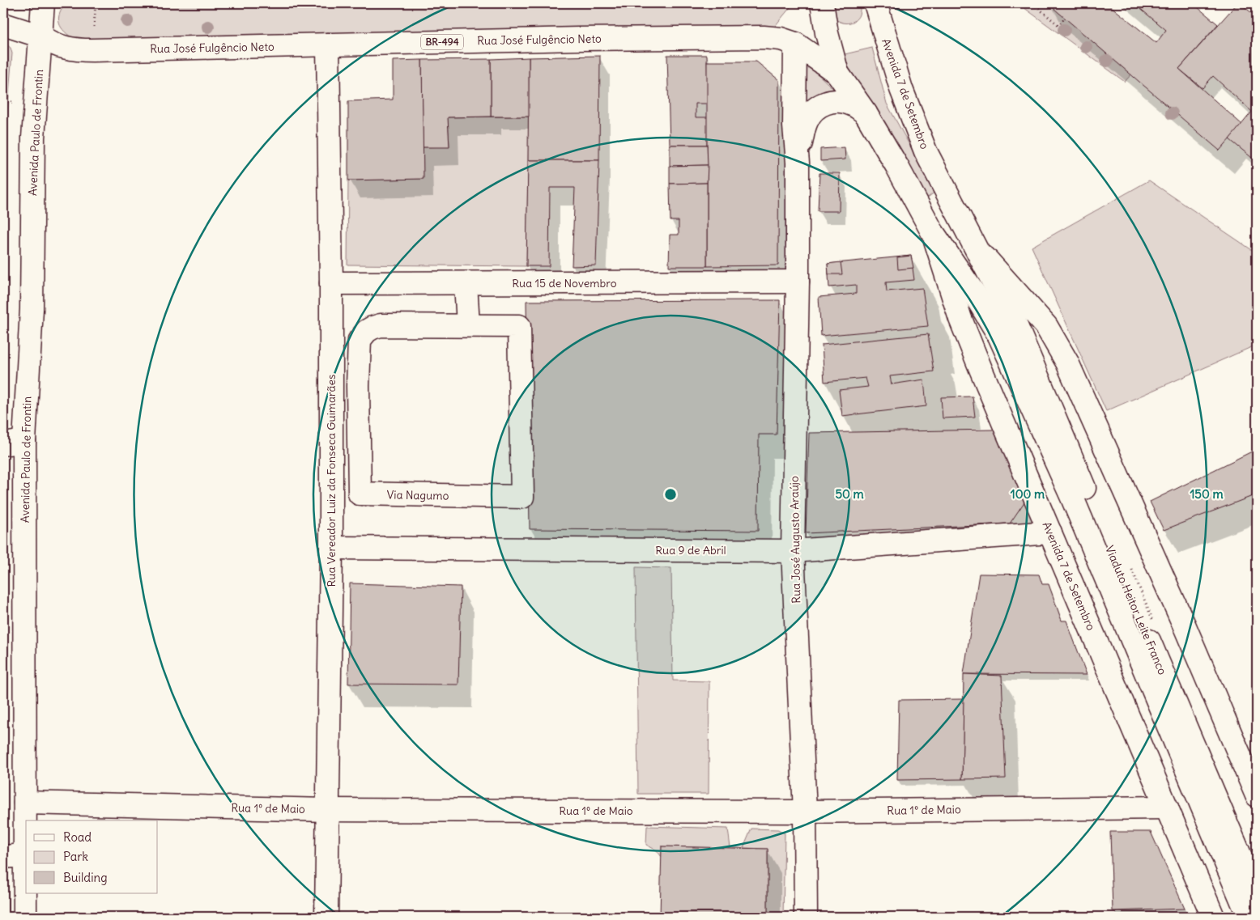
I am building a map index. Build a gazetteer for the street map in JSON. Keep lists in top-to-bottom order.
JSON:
{
  "streets": {
    "street": [
      "Rua José Fulgêncio Neto",
      "BR-494",
      "Avenida 7 de Setembro",
      "Avenida Paulo de Frontin",
      "Rua 15 de Novembro",
      "Rua Vereador Luiz da Fonseca Guimarães",
      "Via Nagumo",
      "Rua José Augusto Araújo",
      "Rua 9 de Abril",
      "Viaduto Heitor Leite Franco",
      "Rua 1º de Maio"
    ]
  },
  "crossings": [
    ["Rua José Fulgêncio Neto", "Avenida 7 de Setembro"],
    ["Rua José Fulgêncio Neto", "Avenida Paulo de Frontin"],
    ["Rua José Fulgêncio Neto", "Rua Vereador Luiz da Fonseca Guimarães"],
    ["Rua José Fulgêncio Neto", "Rua José Augusto Araújo"],
    ["Avenida 7 de Setembro", "Rua José Augusto Araújo"],
    ["Avenida 7 de Setembro", "Rua 9 de Abril"],
    ["Avenida 7 de Setembro", "Viaduto Heitor Leite Franco"],
    ["Avenida 7 de Setembro", "Rua 1º de Maio"],
    ["Avenida Paulo de Frontin", "Rua 1º de Maio"],
    ["Rua 15 de Novembro", "Rua Vereador Luiz da Fonseca Guimarães"],
    ["Rua 15 de Novembro", "Rua José Augusto Araújo"],
    ["Rua Vereador Luiz da Fonseca Guimarães", "Rua 9 de Abril"],
    ["Rua Vereador Luiz da Fonseca Guimarães", "Rua 1º de Maio"],
    ["Rua José Augusto Araújo", "Rua 9 de Abril"],
    ["Rua José Augusto Araújo", "Rua 1º de Maio"]
  ],
  "legend": ["Road", "Park", "Building"],
  "rings": ["50 m", "100 m", "150 m"]
}
